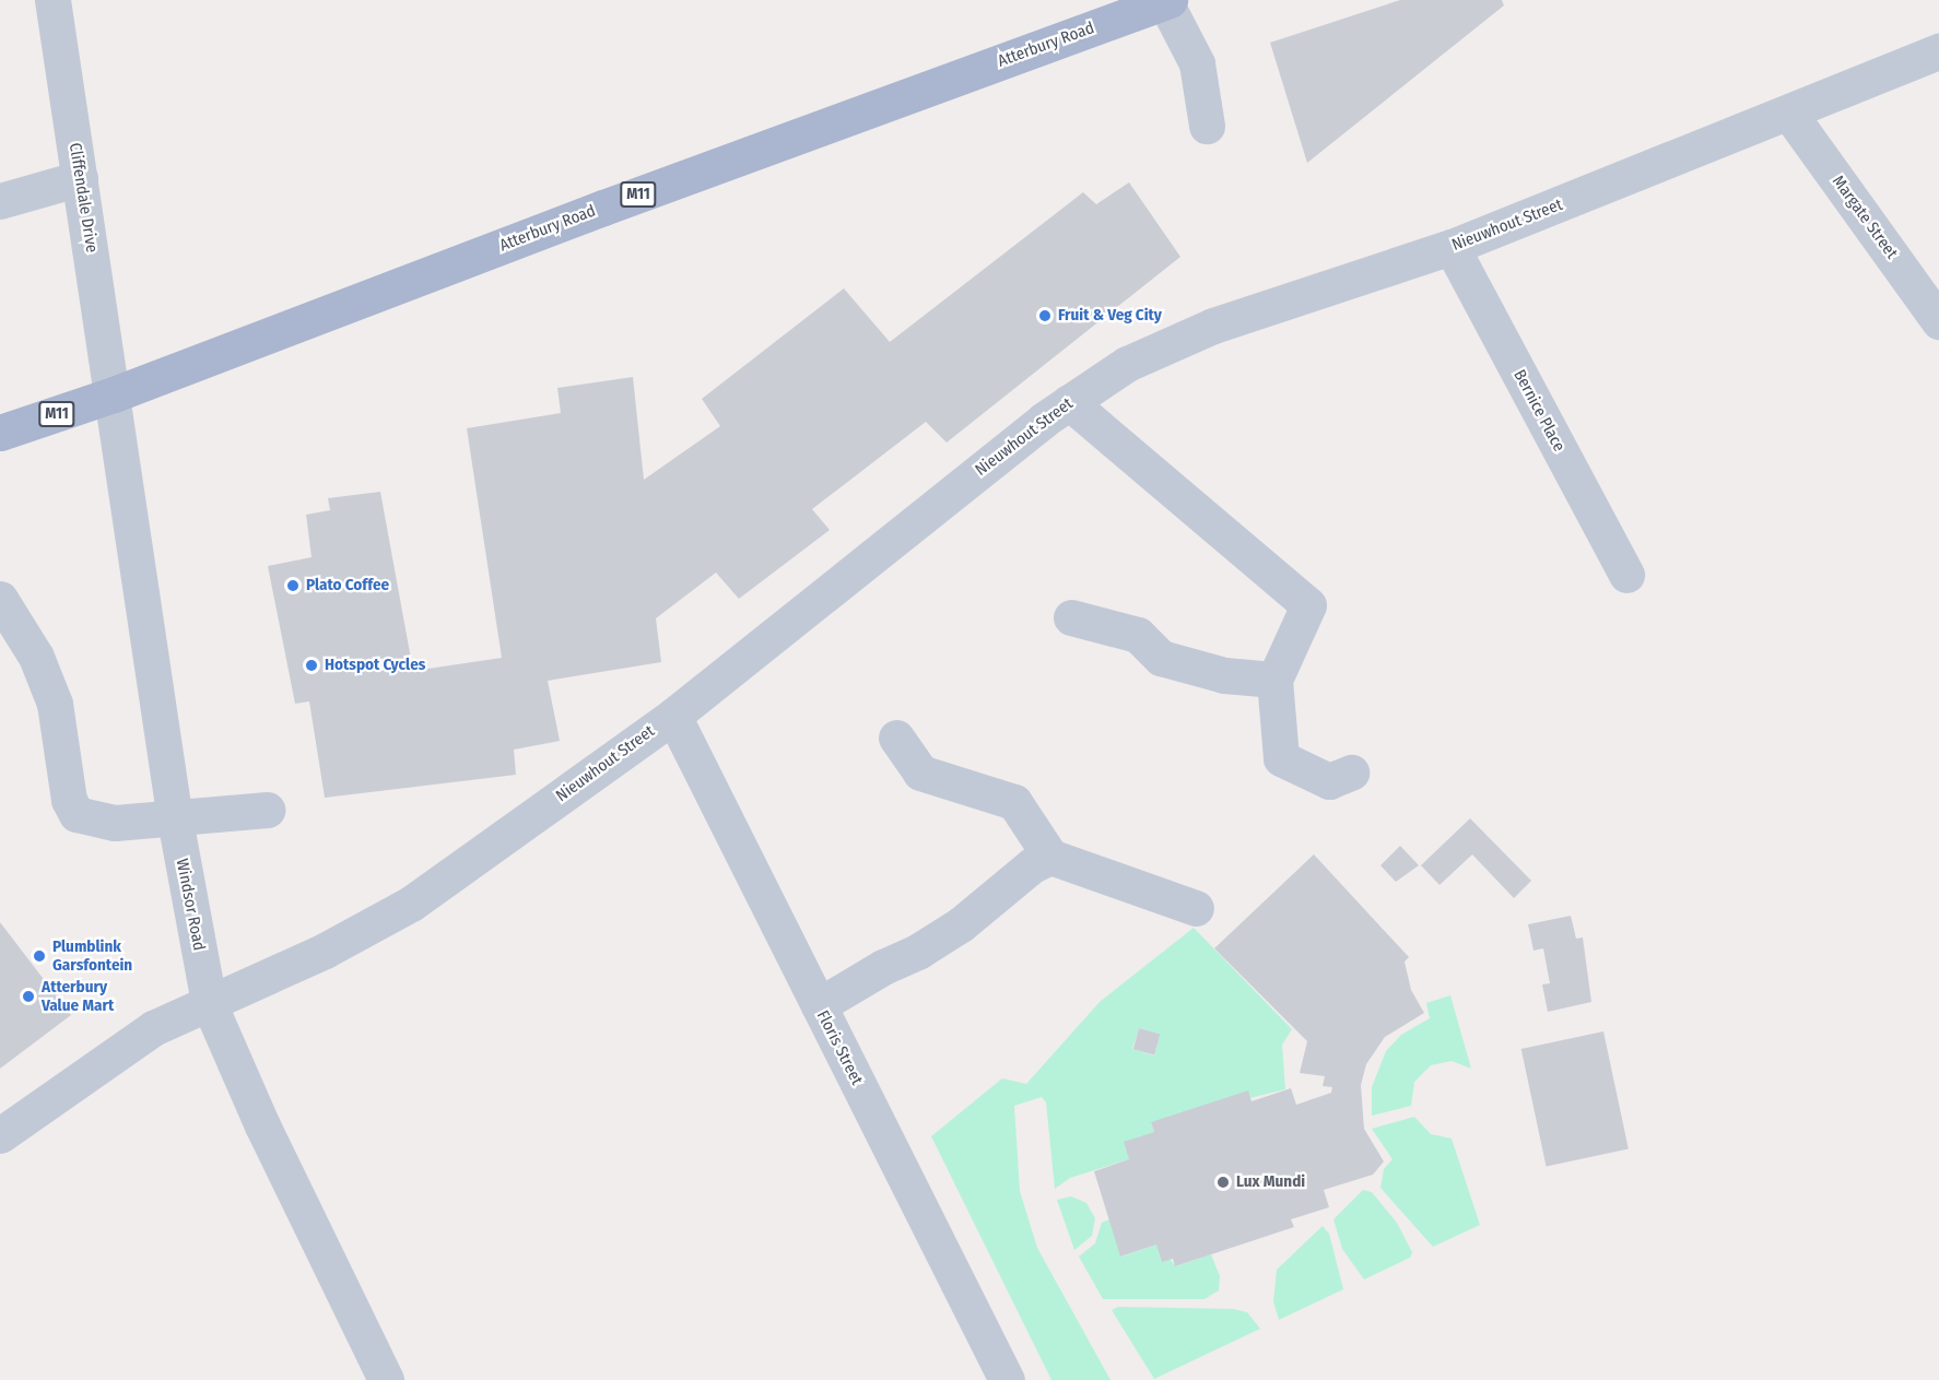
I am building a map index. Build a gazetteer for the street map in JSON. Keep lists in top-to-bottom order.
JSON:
{
  "streets": {
    "main road": ["Atterbury Road", "M11"],
    "street": [
      "Cliffendale Drive",
      "Margate Street",
      "Nieuwhout Street",
      "Bernice Place",
      "Windsor Road",
      "Floris Street"
    ]
  },
  "crossings": [
    ["Atterbury Road", "Cliffendale Drive"],
    ["Atterbury Road", "Windsor Road"],
    ["Cliffendale Drive", "Windsor Road"],
    ["Margate Street", "Nieuwhout Street"],
    ["Nieuwhout Street", "Bernice Place"],
    ["Nieuwhout Street", "Windsor Road"],
    ["Nieuwhout Street", "Floris Street"]
  ],
  "places": [
    "Fruit & Veg City",
    "Plato Coffee",
    "Hotspot Cycles",
    "Plumblink Garsfontein",
    "Atterbury Value Mart",
    "Lux Mundi"
  ]
}
